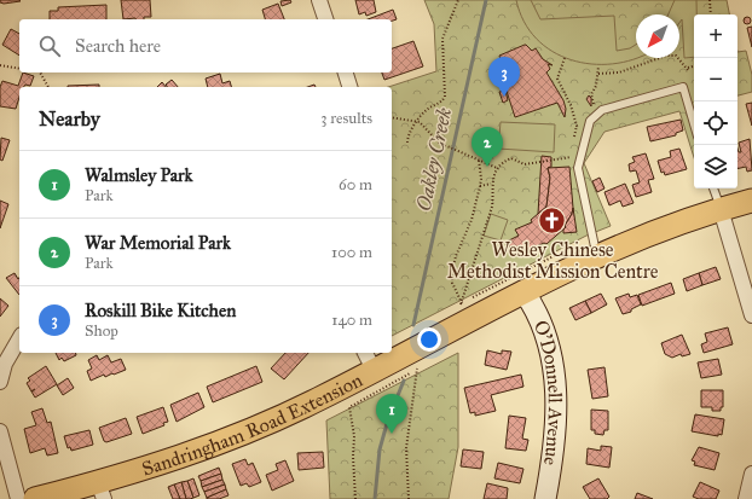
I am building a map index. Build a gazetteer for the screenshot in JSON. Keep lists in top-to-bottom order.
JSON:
{
  "streets": {
    "main road": ["Sandringham Road Extension"],
    "street": ["O'Donnell Avenue"]
  },
  "crossings": [
    ["O'Donnell Avenue", "Sandringham Road Extension"]
  ],
  "water": ["Oakley Creek"],
  "places": {
    "church": ["Wesley Chinese Methodist Mission Centre"]
  },
  "north": "bottom left",
  "page": {
    "map_buttons": ["+", "−"],
    "search": "Search here",
    "pins": ["3", "2", "1"],
    "heading": ["Nearby", "3 results"],
    "list": [
      {
        "mark": "1",
        "name": "Walmsley Park",
        "note": "Park",
        "value": "60 m"
      },
      {
        "mark": "2",
        "name": "War Memorial Park",
        "note": "Park",
        "value": "100 m"
      },
      {
        "mark": "3",
        "name": "Roskill Bike Kitchen",
        "note": "Shop",
        "value": "140 m"
      }
    ]
  }
}
